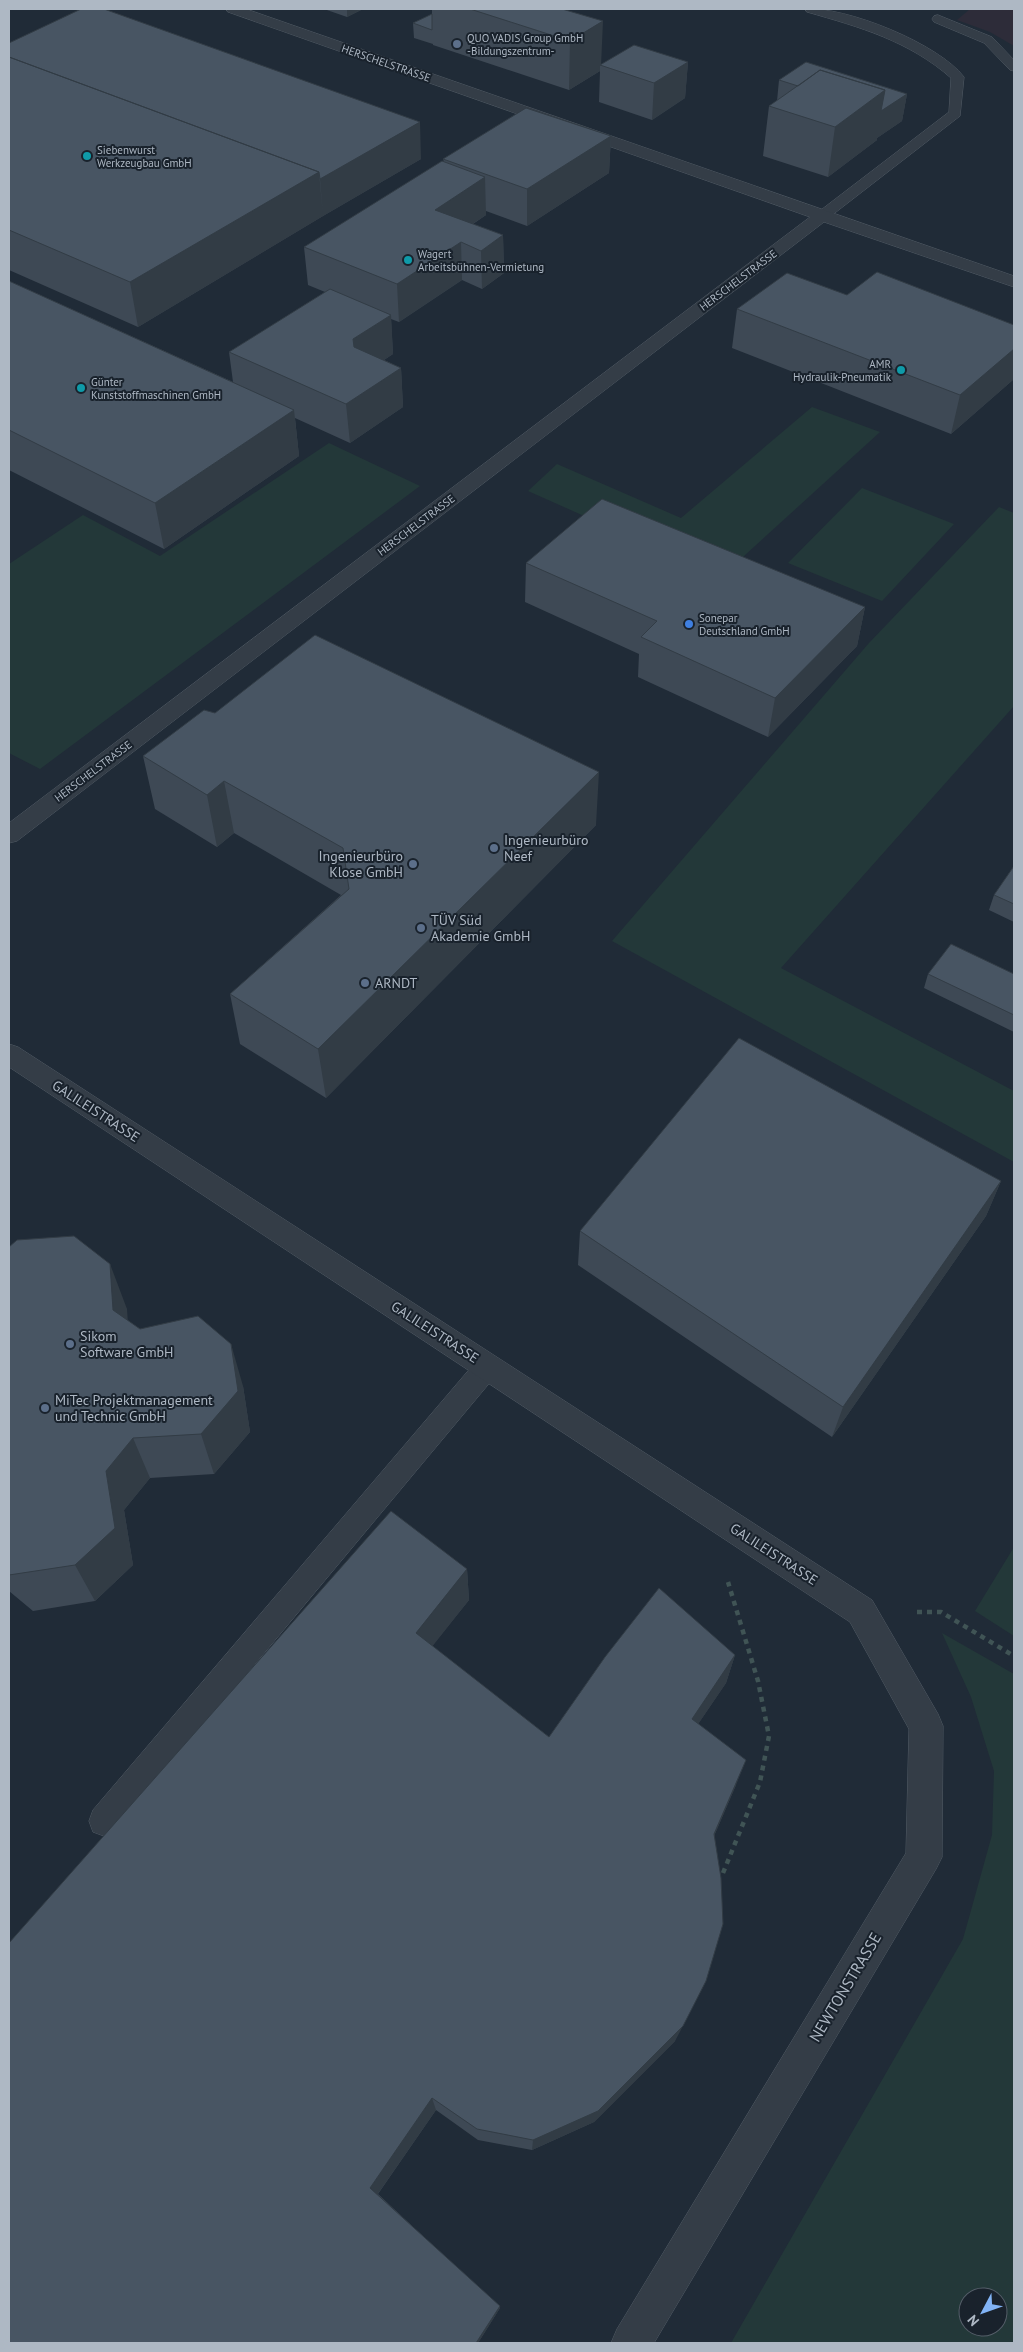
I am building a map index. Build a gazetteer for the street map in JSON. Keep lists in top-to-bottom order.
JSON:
{
  "streets": {
    "street": ["HERSCHELSTRASSE", "GALILEISTRASSE", "NEWTONSTRASSE"]
  },
  "crossings": [
    ["GALILEISTRASSE", "NEWTONSTRASSE"]
  ],
  "places": [
    "QUO VADIS Group GmbH -Bildungszentrum-",
    "Siebenwurst Werkzeugbau GmbH",
    "Wagert Arbeitsbühnen-Vermietung",
    "AMR Hydraulik-Pneumatik",
    "Günter Kunststoffmaschinen GmbH",
    "Sonepar Deutschland GmbH",
    "Ingenieurbüro Neef",
    "Ingenieurbüro Klose GmbH",
    "TÜV Süd Akademie GmbH",
    "ARNDT",
    "Sikom Software GmbH",
    "MiTec Projektmanagement und Technic GmbH"
  ],
  "north": "bottom left"
}
